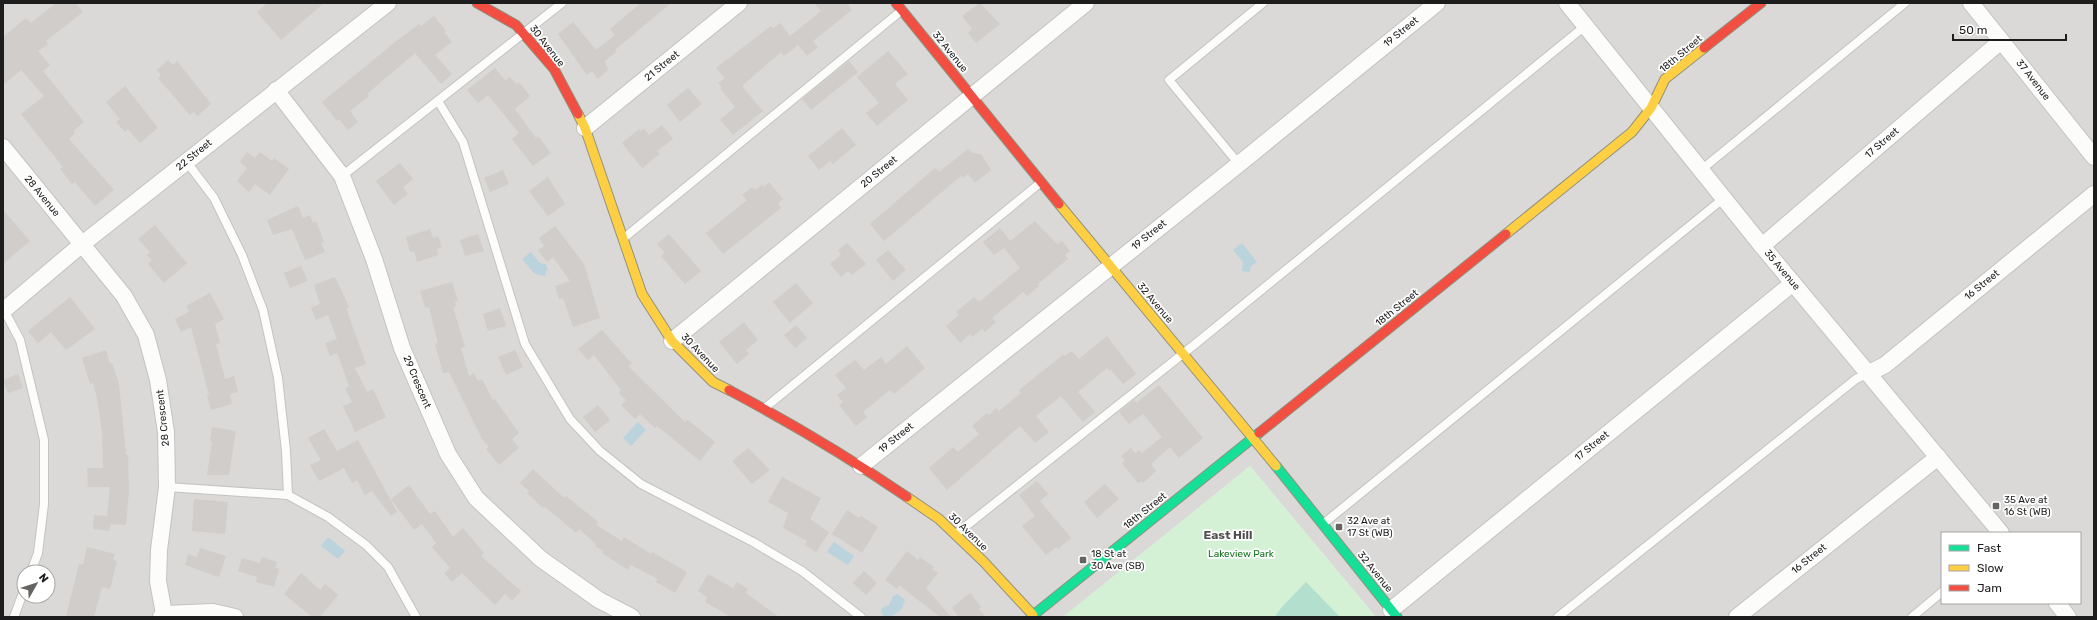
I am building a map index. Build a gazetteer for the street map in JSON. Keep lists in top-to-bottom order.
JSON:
{
  "streets": {
    "street": [
      "19 Street",
      "30 Avenue",
      "32 Avenue",
      "18th Street",
      "21 Street",
      "37 Avenue",
      "17 Street",
      "22 Street",
      "20 Street",
      "28 Avenue",
      "35 Avenue",
      "16 Street",
      "29 Crescent",
      "28 Crescent"
    ]
  },
  "crossings": [
    ["19 Street", "30 Avenue"],
    ["19 Street", "32 Avenue"],
    ["30 Avenue", "18th Street"],
    ["30 Avenue", "21 Street"],
    ["30 Avenue", "20 Street"],
    ["32 Avenue", "18th Street"],
    ["32 Avenue", "17 Street"],
    ["32 Avenue", "20 Street"],
    ["18th Street", "35 Avenue"],
    ["37 Avenue", "17 Street"],
    ["17 Street", "35 Avenue"],
    ["22 Street", "28 Avenue"],
    ["22 Street", "29 Crescent"],
    ["22 Street", "28 Crescent"],
    ["28 Avenue", "28 Crescent"],
    ["35 Avenue", "16 Street"]
  ],
  "districts": ["East Hill"],
  "parks": ["Lakeview Park"],
  "places": {
    "transit": ["35 Ave at 16 St (WB)", "32 Ave at 17 St (WB)", "18 St at 30 Ave (SB)"]
  },
  "legend": ["Fast", "Slow", "Jam"],
  "scale_bar": "50 m",
  "north": "top right"
}
